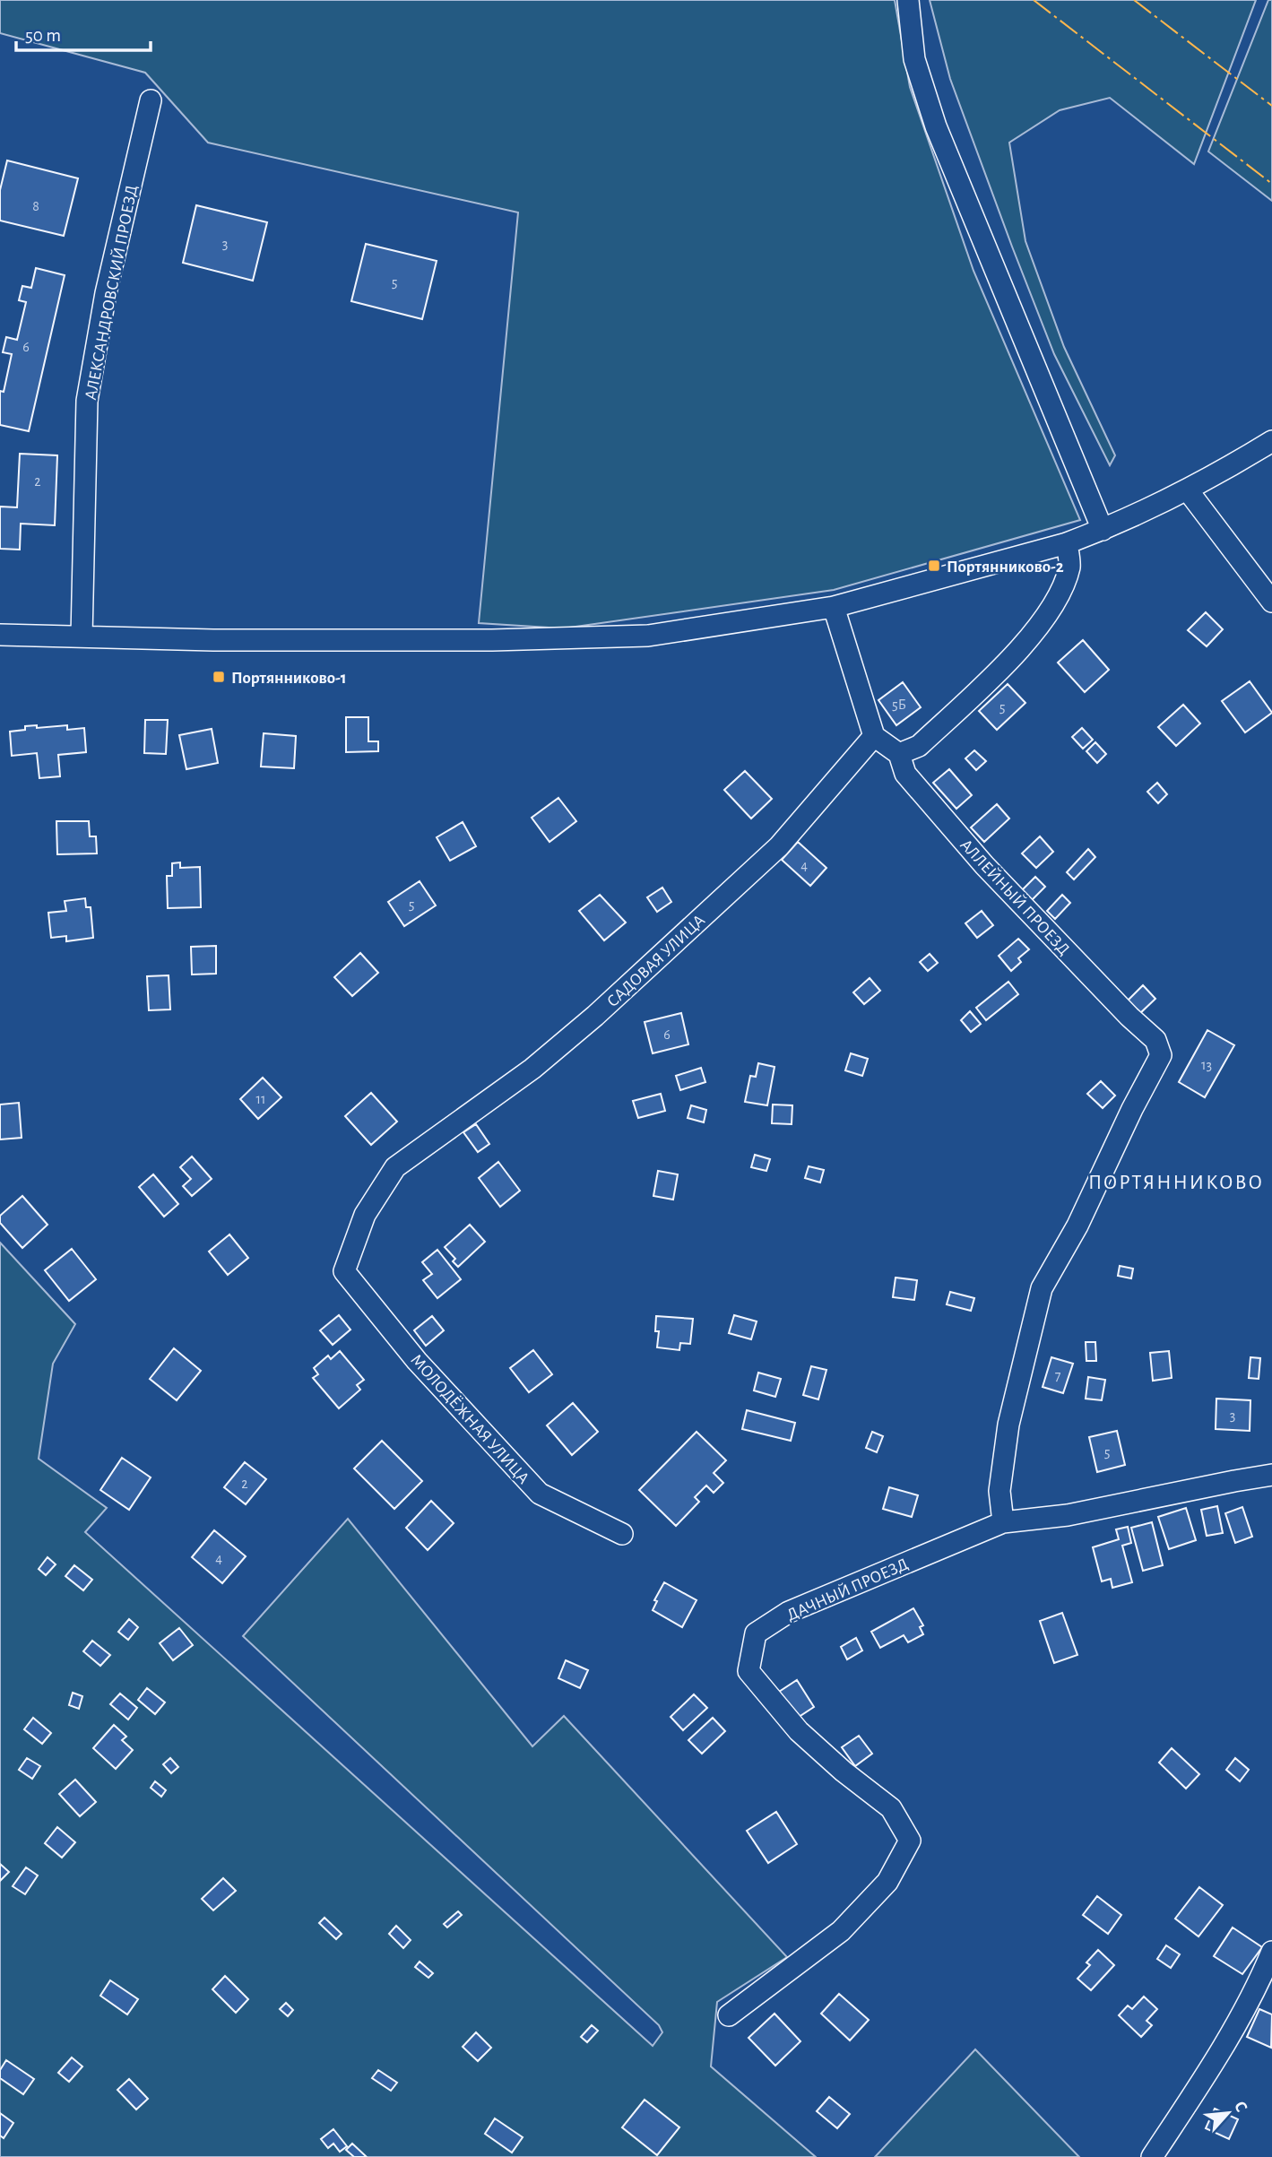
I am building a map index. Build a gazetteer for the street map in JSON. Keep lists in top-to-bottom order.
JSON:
{
  "streets": {
    "street": [
      "АЛЕКСАНДРОВСКИЙ ПРОЕЗД",
      "АЛЛЕЙНЫЙ ПРОЕЗД",
      "САДОВАЯ УЛИЦА",
      "МОЛОДЁЖНАЯ УЛИЦА",
      "ДАЧНЫЙ ПРОЕЗД"
    ]
  },
  "crossings": [
    ["АЛЛЕЙНЫЙ ПРОЕЗД", "САДОВАЯ УЛИЦА"],
    ["АЛЛЕЙНЫЙ ПРОЕЗД", "ДАЧНЫЙ ПРОЕЗД"],
    ["САДОВАЯ УЛИЦА", "МОЛОДЁЖНАЯ УЛИЦА"]
  ],
  "districts": ["ПОРТЯННИКОВО"],
  "places": {
    "transit": ["Портянниково-2", "Портянниково-1"]
  },
  "house_numbers": [
    "8",
    "3",
    "5",
    "6",
    "2",
    "5Б",
    "5",
    "4",
    "5",
    "6",
    "13",
    "11",
    "7",
    "3",
    "5",
    "2",
    "4"
  ],
  "scale_bar": "50 m",
  "north": "top right"
}
